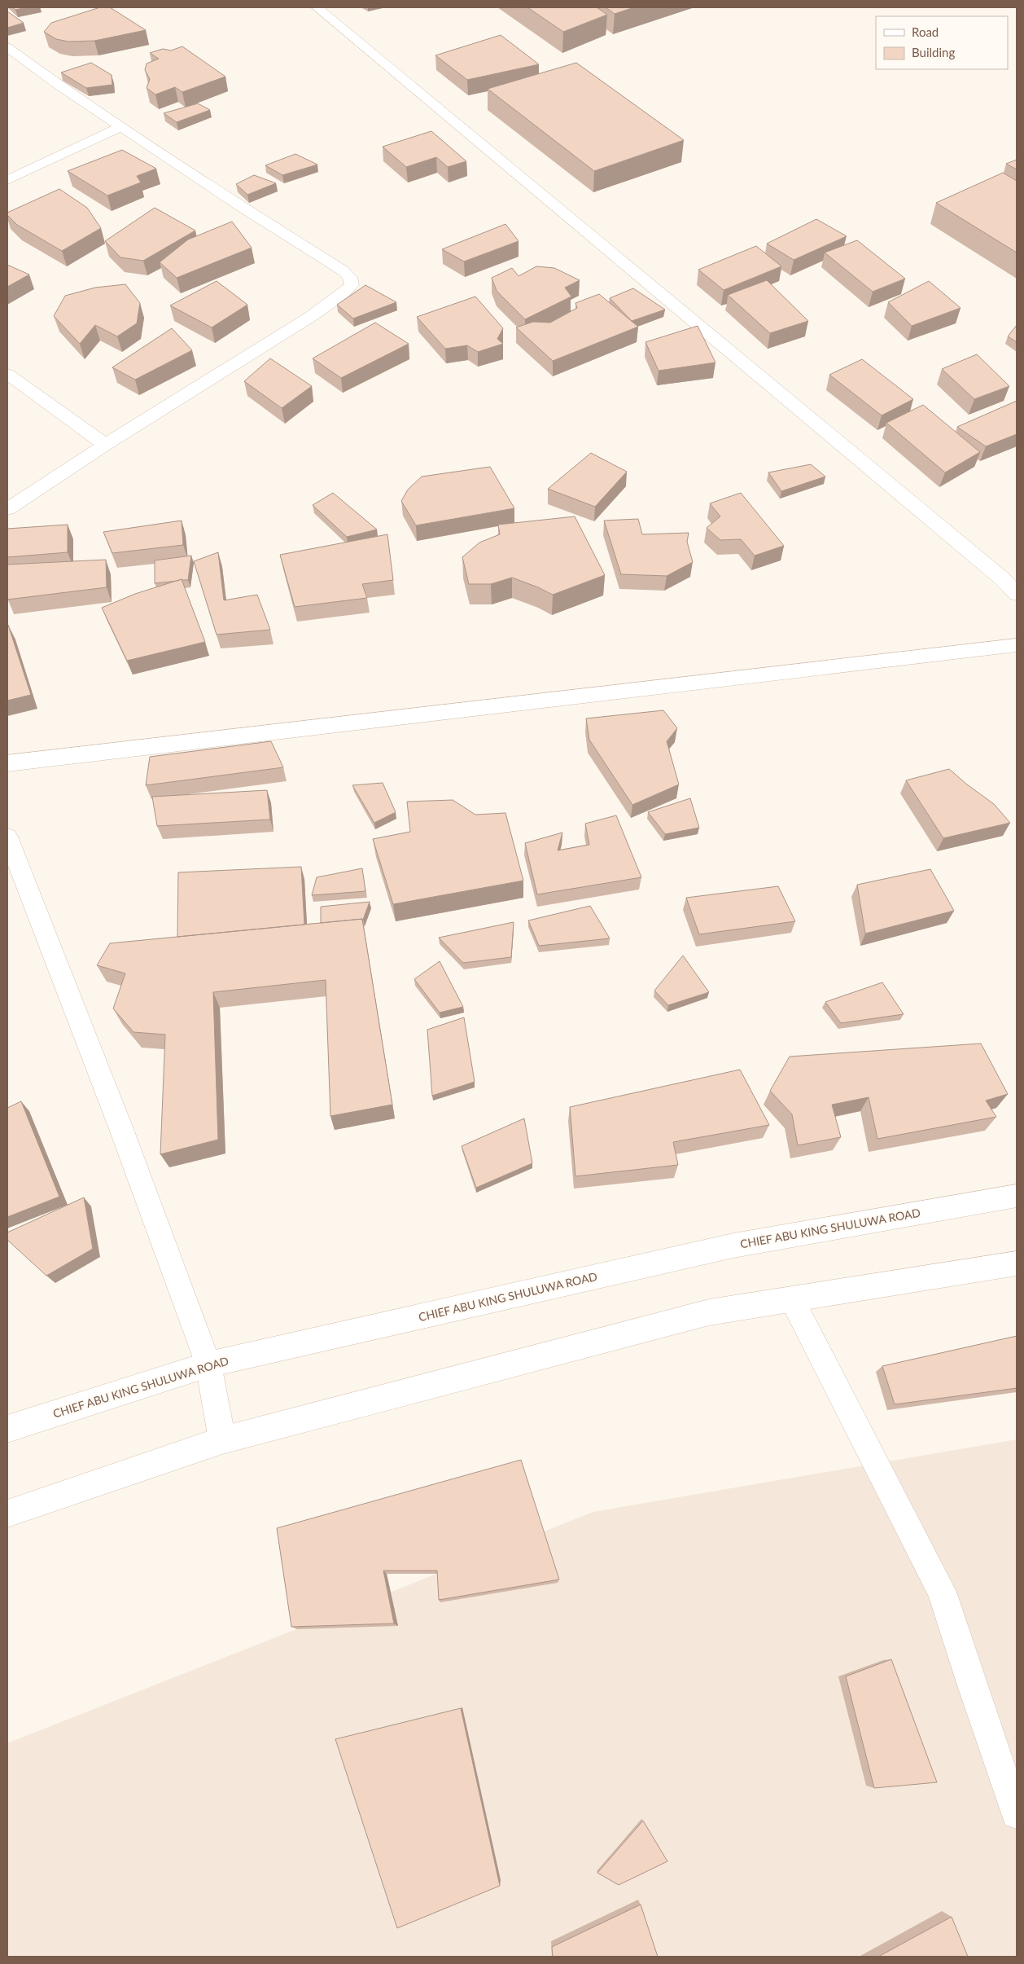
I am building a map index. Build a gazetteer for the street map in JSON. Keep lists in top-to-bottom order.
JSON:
{
  "streets": {
    "street": ["CHIEF ABU KING SHULUWA ROAD"]
  },
  "legend": ["Road", "Building"]
}
